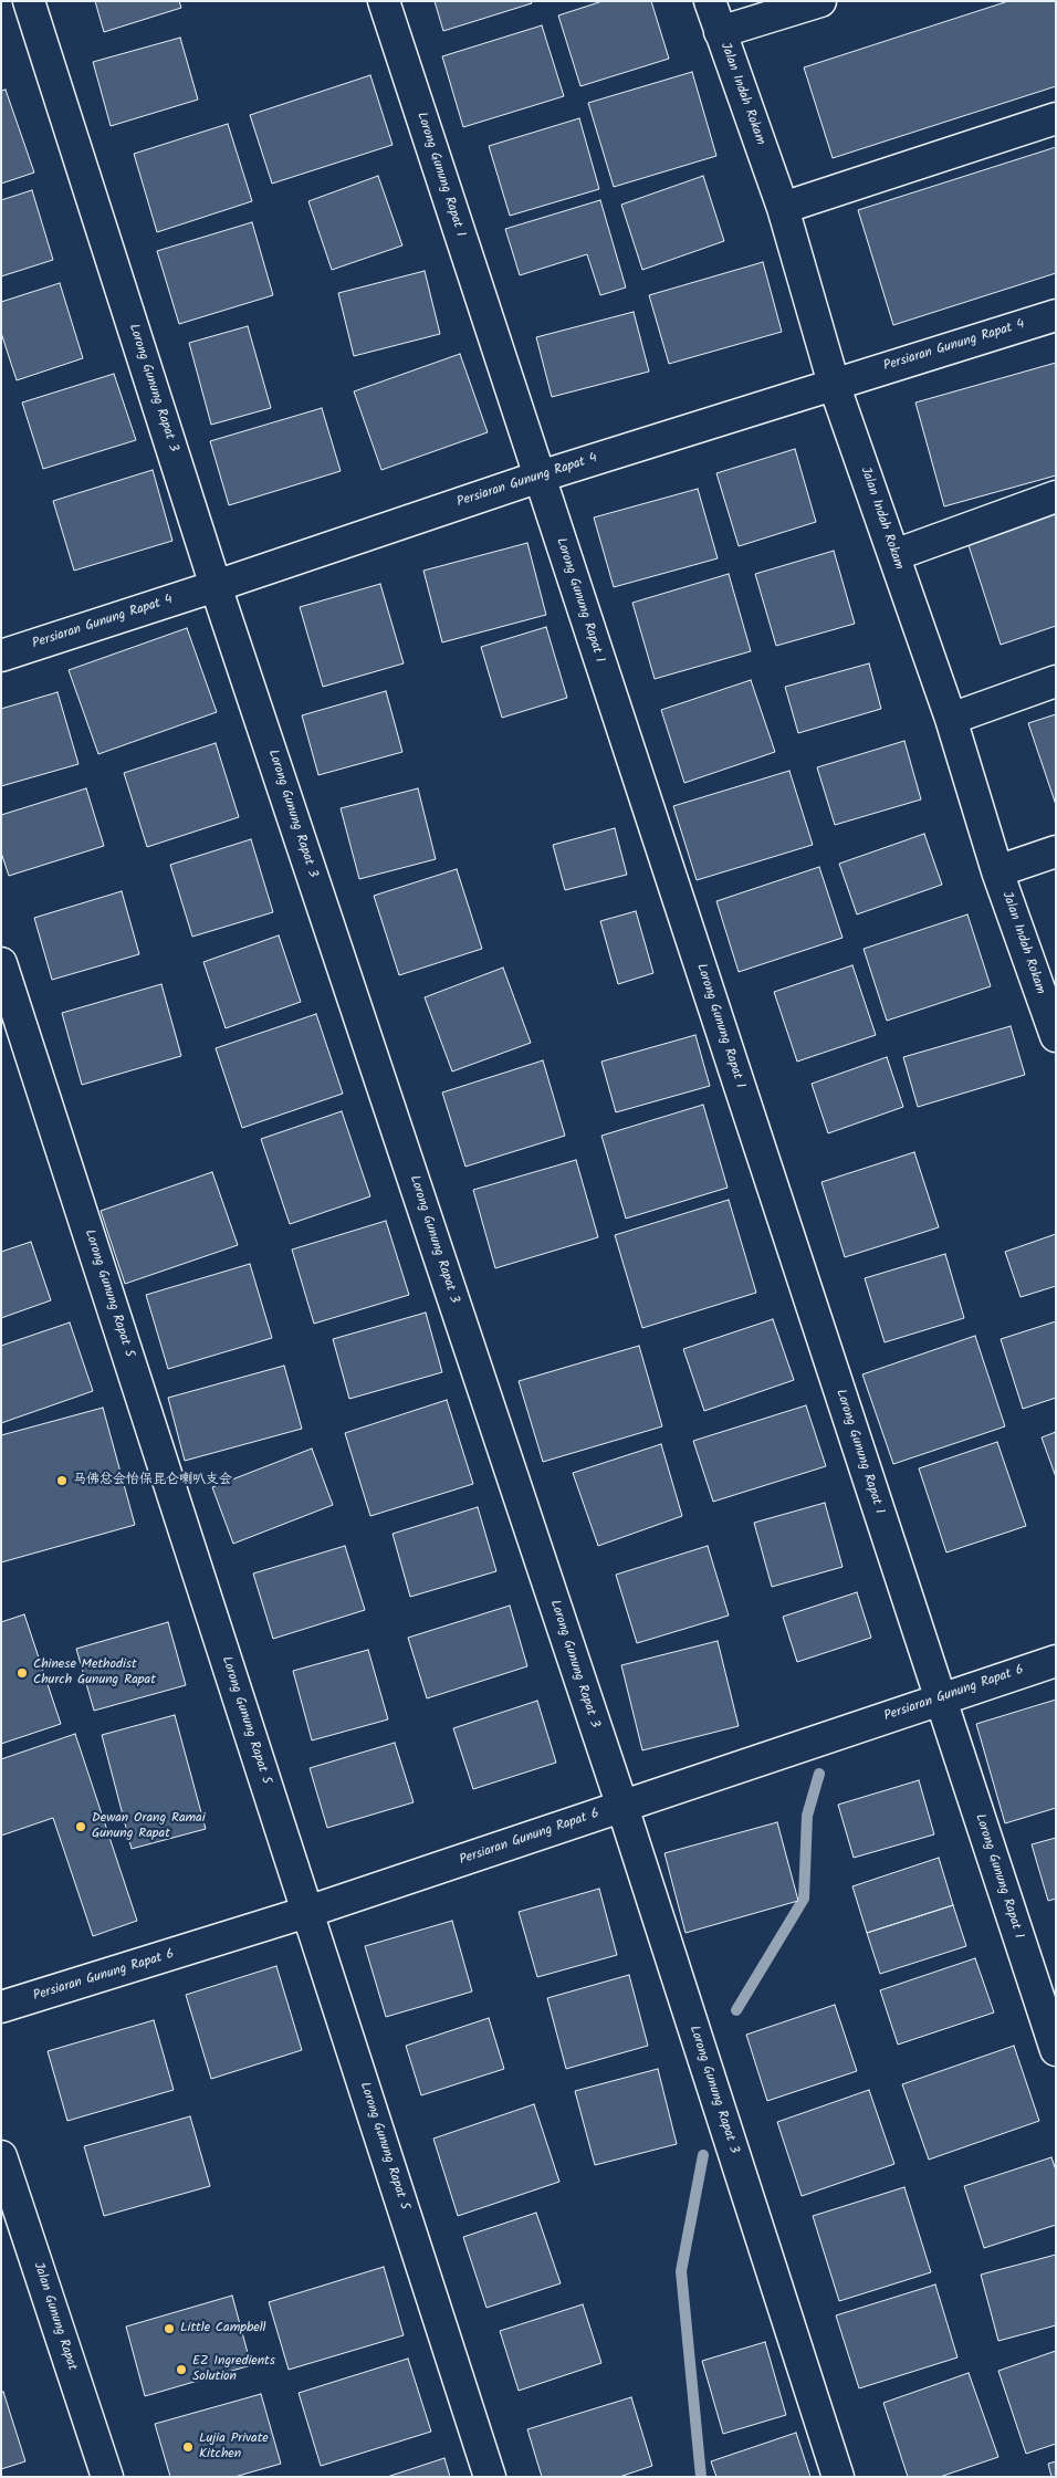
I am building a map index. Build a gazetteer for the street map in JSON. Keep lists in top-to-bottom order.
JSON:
{
  "streets": {
    "street": [
      "Jalan Indah Rokam",
      "Lorong Gunung Rapat 1",
      "Persiaran Gunung Rapat 4",
      "Lorong Gunung Rapat 3",
      "Lorong Gunung Rapat 5",
      "Persiaran Gunung Rapat 6",
      "Jalan Gunung Rapat"
    ]
  },
  "crossings": [
    ["Jalan Indah Rokam", "Persiaran Gunung Rapat 4"],
    ["Lorong Gunung Rapat 1", "Persiaran Gunung Rapat 4"],
    ["Lorong Gunung Rapat 1", "Persiaran Gunung Rapat 6"],
    ["Persiaran Gunung Rapat 4", "Lorong Gunung Rapat 3"],
    ["Lorong Gunung Rapat 3", "Persiaran Gunung Rapat 6"],
    ["Lorong Gunung Rapat 5", "Persiaran Gunung Rapat 6"]
  ],
  "places": [
    "马佛总会怡保昆仑喇叭支会",
    "Chinese Methodist Church Gunung Rapat",
    "Dewan Orang Ramai Gunung Rapat",
    "Little Campbell",
    "EZ Ingredients Solution",
    "Lujia Private Kitchen"
  ]
}
